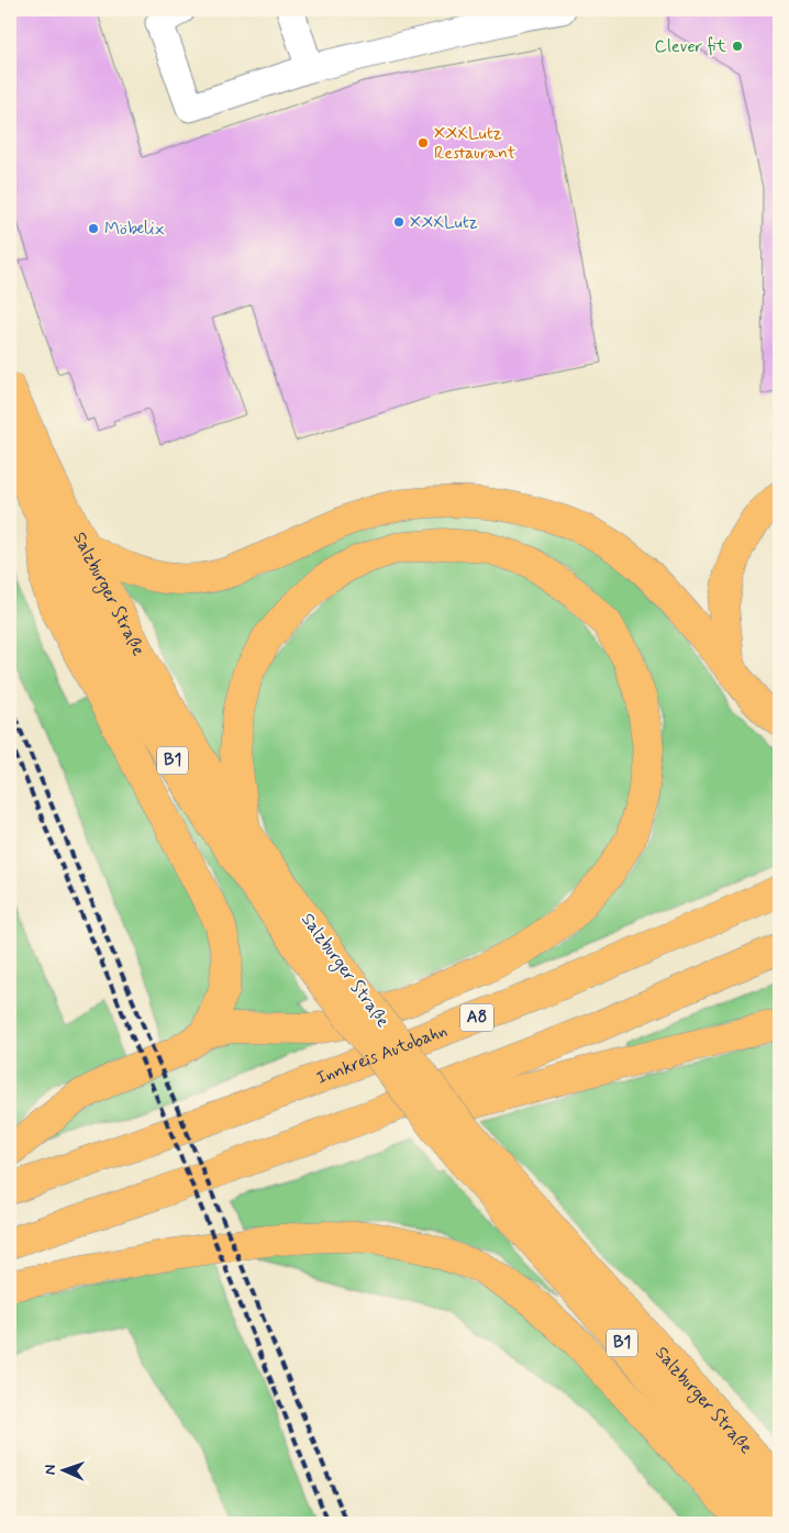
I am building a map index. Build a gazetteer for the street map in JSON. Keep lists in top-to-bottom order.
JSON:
{
  "streets": {
    "main road": [
      "Salzburger Straße",
      "B1",
      "A8",
      "Innkreis Autobahn"
    ]
  },
  "places": [
    "Clever fit",
    "XXXLutz Restaurant",
    "XXXLutz",
    "Möbelix"
  ],
  "north": "left"
}
